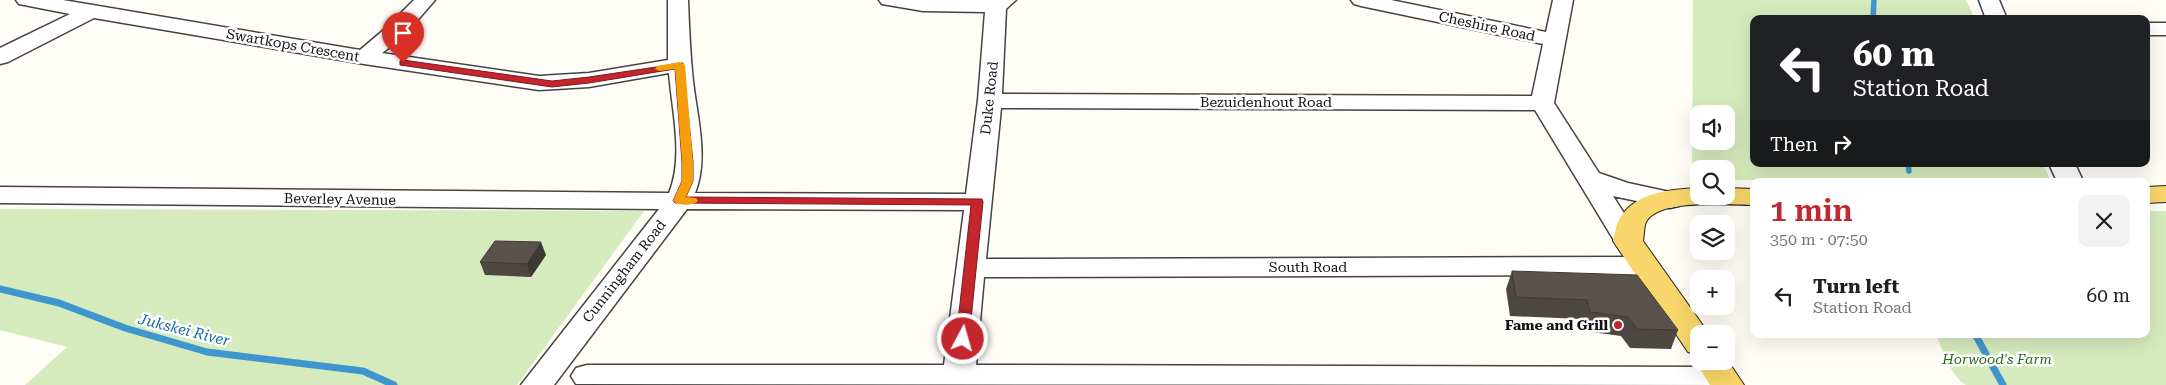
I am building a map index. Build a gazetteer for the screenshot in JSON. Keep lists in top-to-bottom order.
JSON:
{
  "streets": {
    "street": [
      "Cheshire Road",
      "Swartkops Crescent",
      "Duke Road",
      "Bezuidenhout Road",
      "Beverley Avenue",
      "South Road",
      "Cunningham Road"
    ]
  },
  "crossings": [
    ["Swartkops Crescent", "Cunningham Road"],
    ["Duke Road", "Bezuidenhout Road"],
    ["Duke Road", "Beverley Avenue"],
    ["Duke Road", "South Road"],
    ["Beverley Avenue", "Cunningham Road"]
  ],
  "water": ["Jukskei River"],
  "parks": ["Horwood's Farm"],
  "places": ["Fame and Grill"],
  "page": {
    "turn": ["60 m", "Station Road"],
    "map_buttons": ["+", "−"],
    "then": "Then",
    "heading": ["1 min", "350 m · 07:50"],
    "list": [
      {
        "name": "Turn left",
        "note": "Station Road",
        "value": "60 m"
      }
    ]
  }
}
